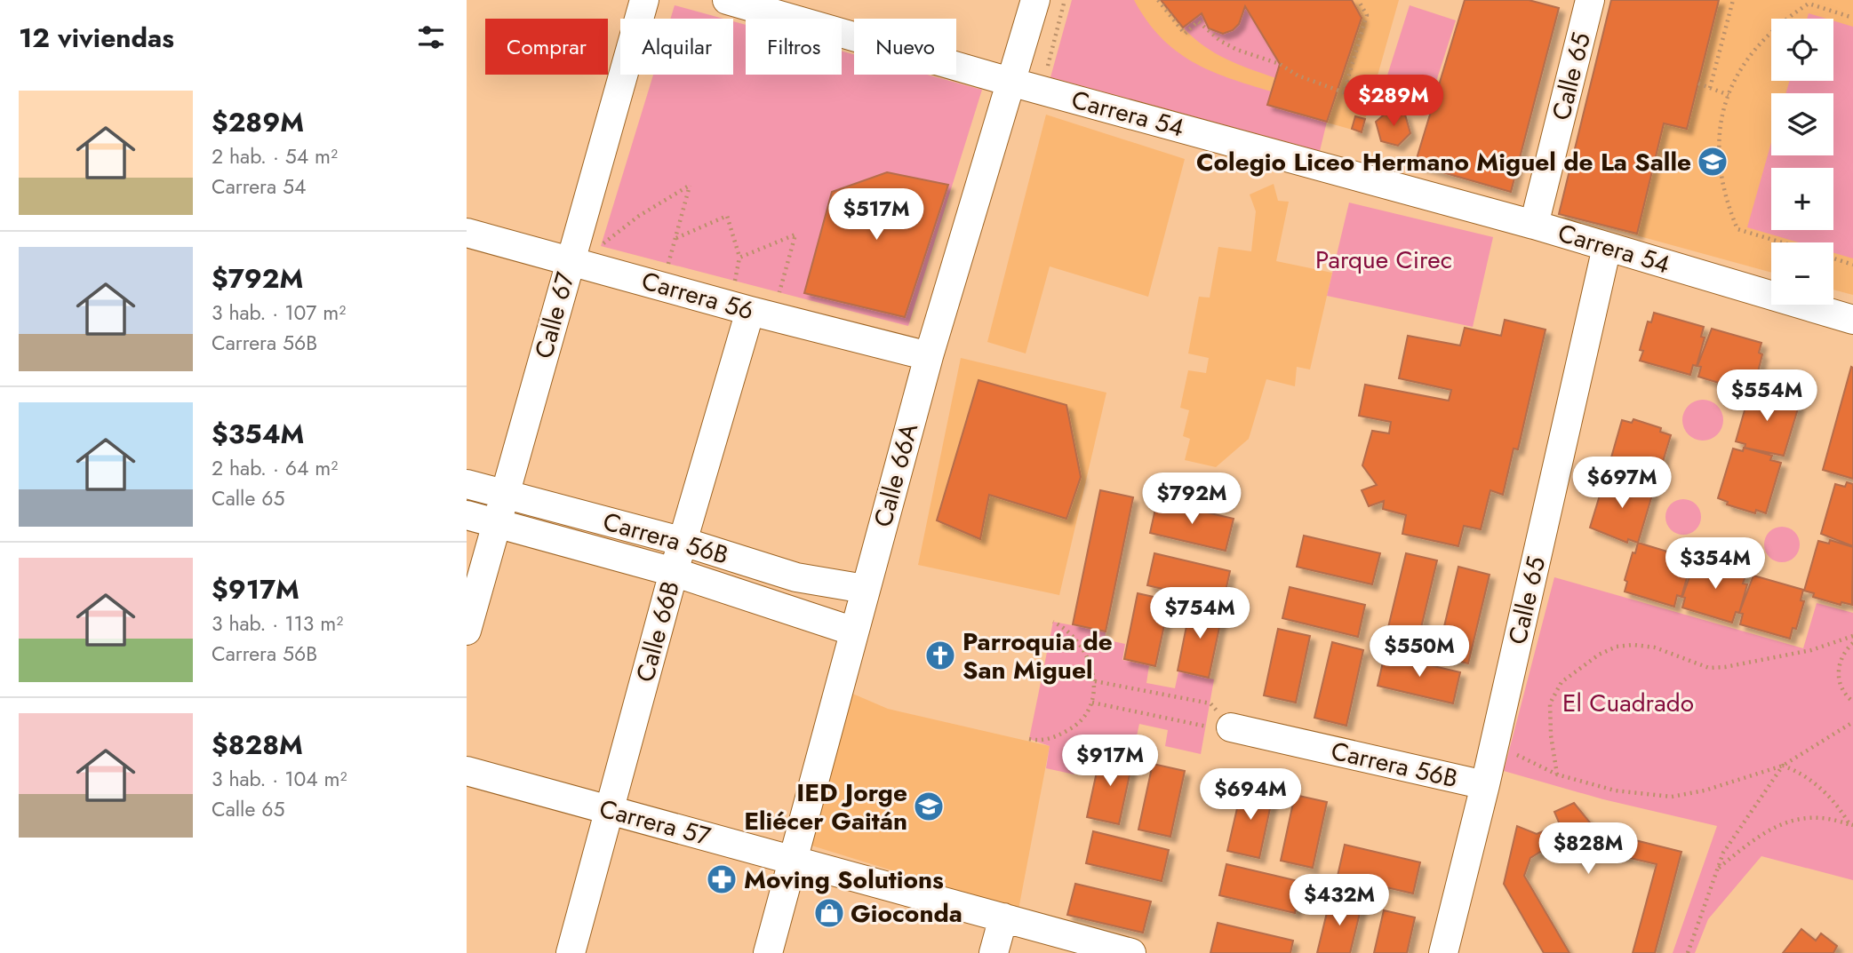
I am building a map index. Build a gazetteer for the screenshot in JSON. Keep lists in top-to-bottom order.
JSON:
{
  "streets": {
    "street": [
      "Calle 65",
      "Carrera 54",
      "Carrera 56",
      "Calle 67",
      "Calle 66A",
      "Carrera 56B",
      "Calle 66B",
      "Carrera 57"
    ]
  },
  "crossings": [
    ["Calle 65", "Carrera 54"],
    ["Calle 65", "Carrera 56B"],
    ["Carrera 54", "Calle 66A"],
    ["Carrera 56", "Calle 67"],
    ["Carrera 56", "Calle 66A"],
    ["Carrera 56", "Calle 66B"],
    ["Calle 67", "Carrera 56B"],
    ["Calle 66A", "Carrera 56B"],
    ["Calle 66A", "Carrera 57"],
    ["Carrera 56B", "Calle 66B"],
    ["Calle 66B", "Carrera 57"]
  ],
  "parks": ["Parque Cirec", "El Cuadrado"],
  "places": {
    "school or university": ["Colegio Liceo Hermano Miguel de La Salle", "IED Jorge Eliécer Gaitán"],
    "church": ["Parroquia de San Miguel"],
    "pharmacy": ["Moving Solutions"],
    "shop": ["Gioconda"]
  },
  "page": {
    "heading": "12 viviendas",
    "map_buttons": ["+", "−"],
    "chip": [
      "Comprar",
      "Alquilar",
      "Filtros",
      "Nuevo"
    ],
    "list": [
      {
        "name": "$289M",
        "note": "2 hab. · 54 m² · Carrera 54"
      },
      {
        "name": "$792M",
        "note": "3 hab. · 107 m² · Carrera 56B"
      },
      {
        "name": "$354M",
        "note": "2 hab. · 64 m² · Calle 65"
      },
      {
        "name": "$917M",
        "note": "3 hab. · 113 m² · Carrera 56B"
      },
      {
        "name": "$828M",
        "note": "3 hab. · 104 m² · Calle 65"
      }
    ],
    "price": [
      "$289M",
      "$517M",
      "$554M",
      "$697M",
      "$792M",
      "$354M",
      "$754M",
      "$550M",
      "$917M",
      "$694M",
      "$828M",
      "$432M"
    ]
  }
}
